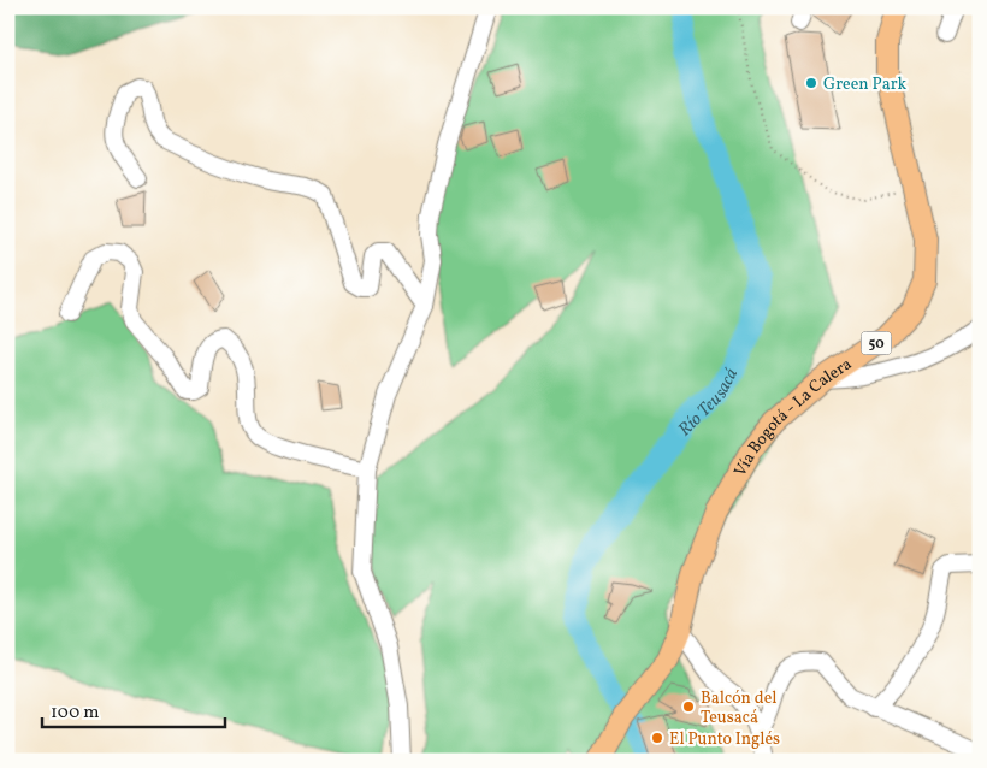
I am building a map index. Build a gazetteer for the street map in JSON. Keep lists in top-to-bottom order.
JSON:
{
  "streets": {
    "main road": ["50", "Vía Bogotá - La Calera"]
  },
  "water": ["Río Teusacá"],
  "places": ["Green Park", "Balcón del Teusacá", "El Punto Inglés"],
  "scale_bar": "100 m"
}
